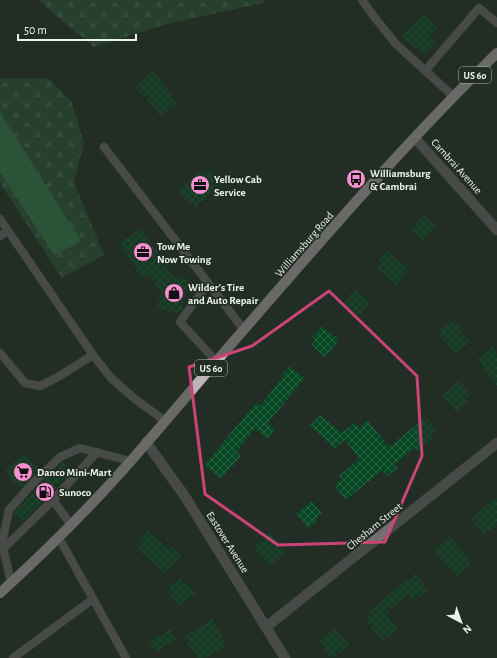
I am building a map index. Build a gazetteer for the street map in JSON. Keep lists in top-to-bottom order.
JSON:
{
  "streets": {
    "main road": ["US 60", "Williamsburg Road"],
    "street": ["Cambrai Avenue", "Chesham Street", "Eastover Avenue"]
  },
  "crossings": [
    ["Cambrai Avenue", "Williamsburg Road"],
    ["Williamsburg Road", "Eastover Avenue"],
    ["Chesham Street", "Eastover Avenue"]
  ],
  "places": {
    "bus stop": ["Williamsburg & Cambrai"],
    "office": ["Yellow Cab Service", "Tow Me Now Towing"],
    "shop": ["Wilder's Tire and Auto Repair"],
    "supermarket": ["Danco Mini-Mart"],
    "fuel station": ["Sunoco"]
  },
  "scale_bar": "50 m",
  "north": "bottom right"
}
